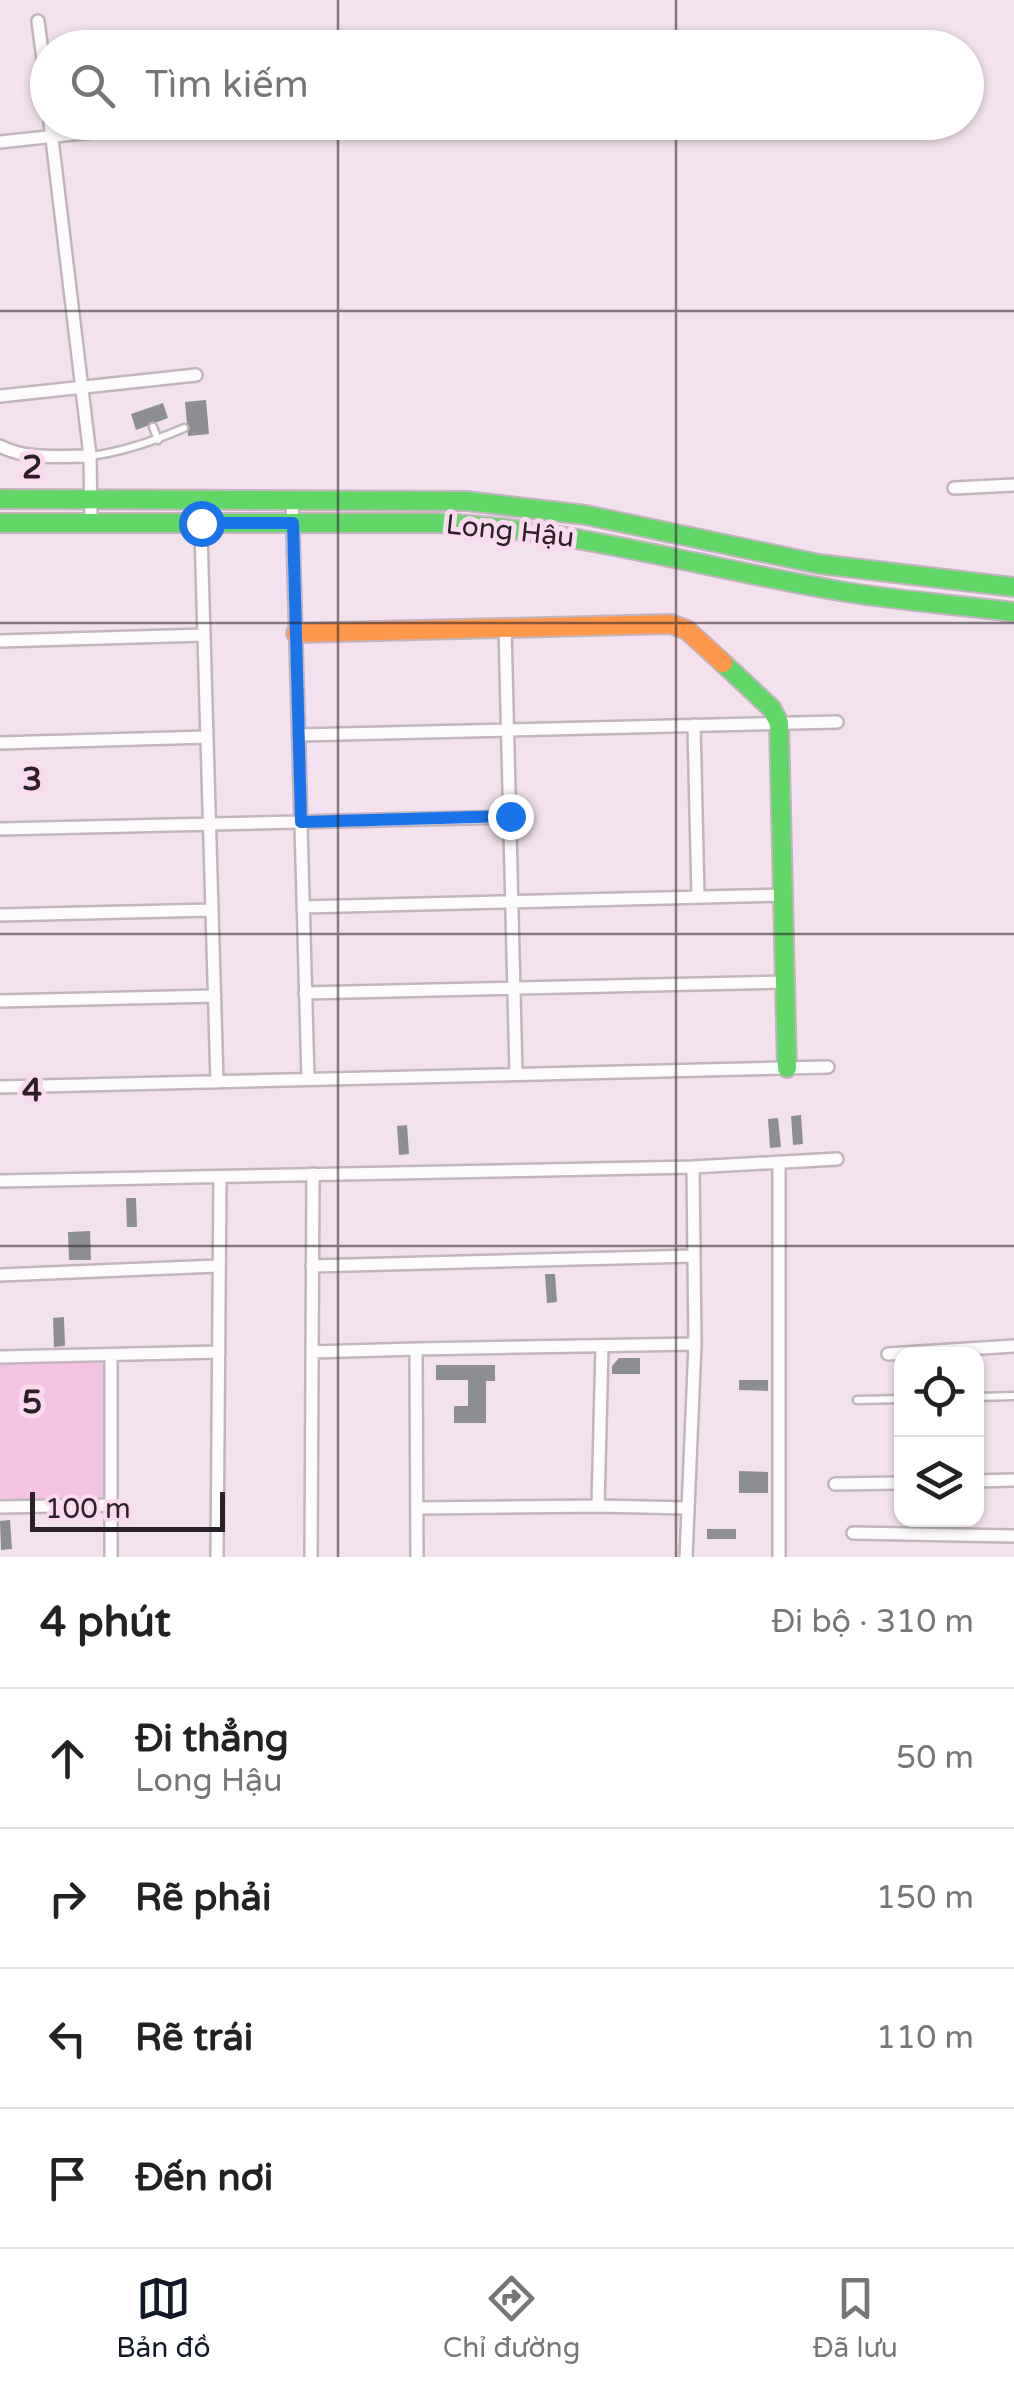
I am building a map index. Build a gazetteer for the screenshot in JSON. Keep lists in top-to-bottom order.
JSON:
{
  "streets": {
    "main road": ["Long Hậu"]
  },
  "scale_bar": "100 m",
  "page": {
    "search": "Tìm kiếm",
    "scale": "100 m",
    "heading": ["4 phút", "Đi bộ · 310 m"],
    "list": [
      ["Đi thẳng", "Long Hậu", "50 m"],
      ["Rẽ phải", "150 m"],
      ["Rẽ trái", "110 m"],
      "Đến nơi"
    ],
    "nav": ["Bản đồ", "Chỉ đường", "Đã lưu"]
  },
  "grid": {
    "rows": [
      "2",
      "3",
      "4",
      "5"
    ]
  }
}
